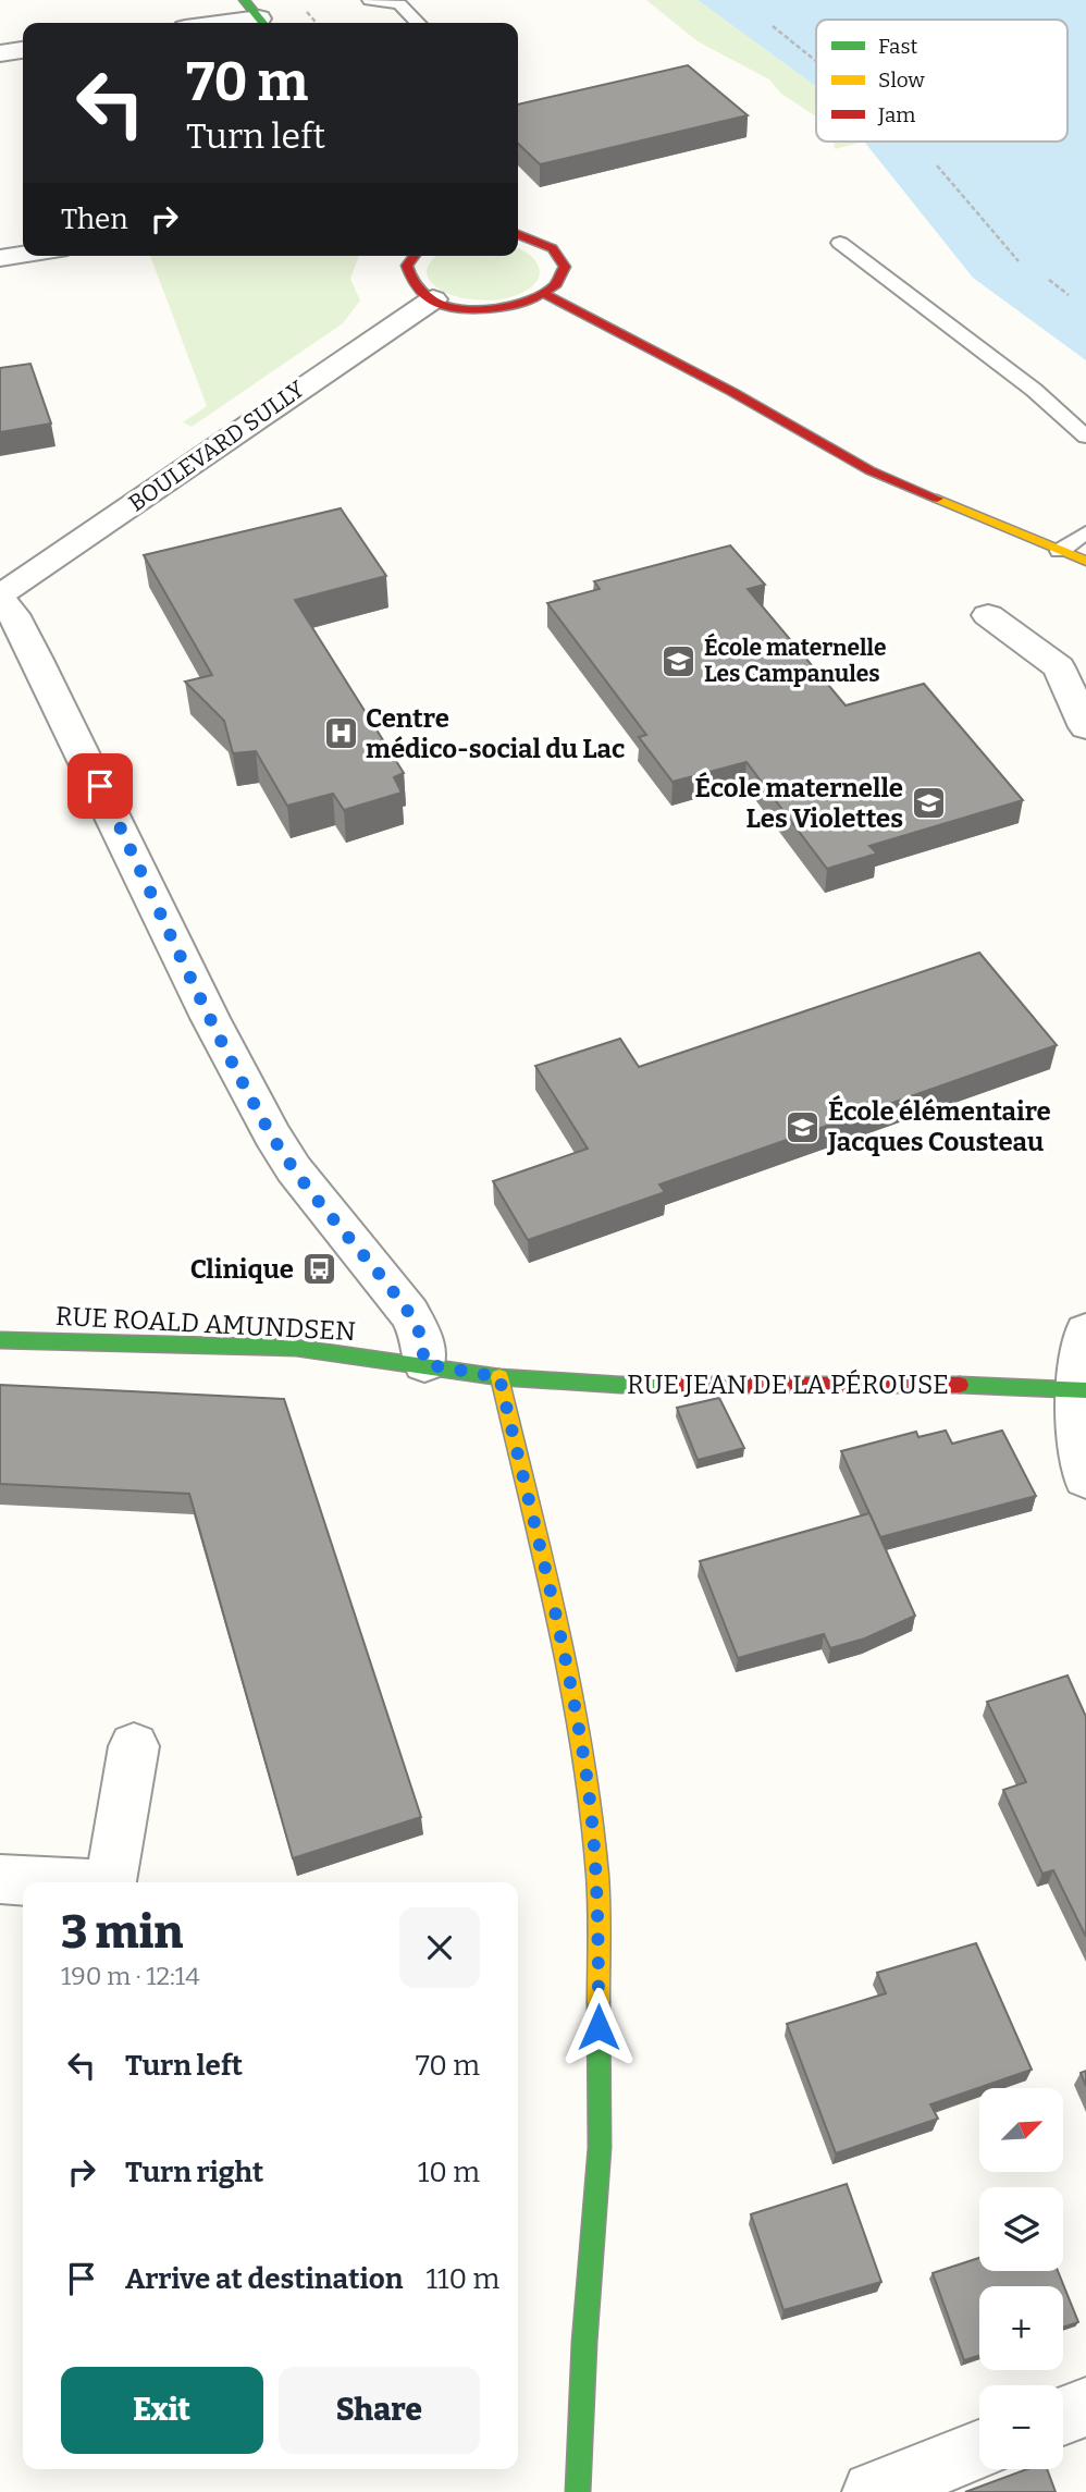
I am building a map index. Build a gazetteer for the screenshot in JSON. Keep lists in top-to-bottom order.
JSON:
{
  "streets": {
    "street": ["BOULEVARD SULLY", "RUE ROALD AMUNDSEN", "RUE JEAN DE LA PÉROUSE"]
  },
  "crossings": [
    ["RUE ROALD AMUNDSEN", "RUE JEAN DE LA PÉROUSE"]
  ],
  "places": {
    "school or university": ["École maternelle Les Campanules", "École maternelle Les Violettes", "École élémentaire Jacques Cousteau"],
    "hospital": ["Centre médico-social du Lac"],
    "bus stop": ["Clinique"]
  },
  "legend": ["Fast", "Slow", "Jam"],
  "north": "top right",
  "page": {
    "turn": ["70 m", "Turn left"],
    "then": "Then",
    "heading": ["3 min", "190 m · 12:14"],
    "list": [
      {
        "name": "Turn left",
        "value": "70 m"
      },
      {
        "name": "Turn right",
        "value": "10 m"
      },
      {
        "name": "Arrive at destination",
        "value": "110 m"
      }
    ],
    "map_buttons": ["+", "−"],
    "buttons": ["Exit", "Share"]
  }
}
